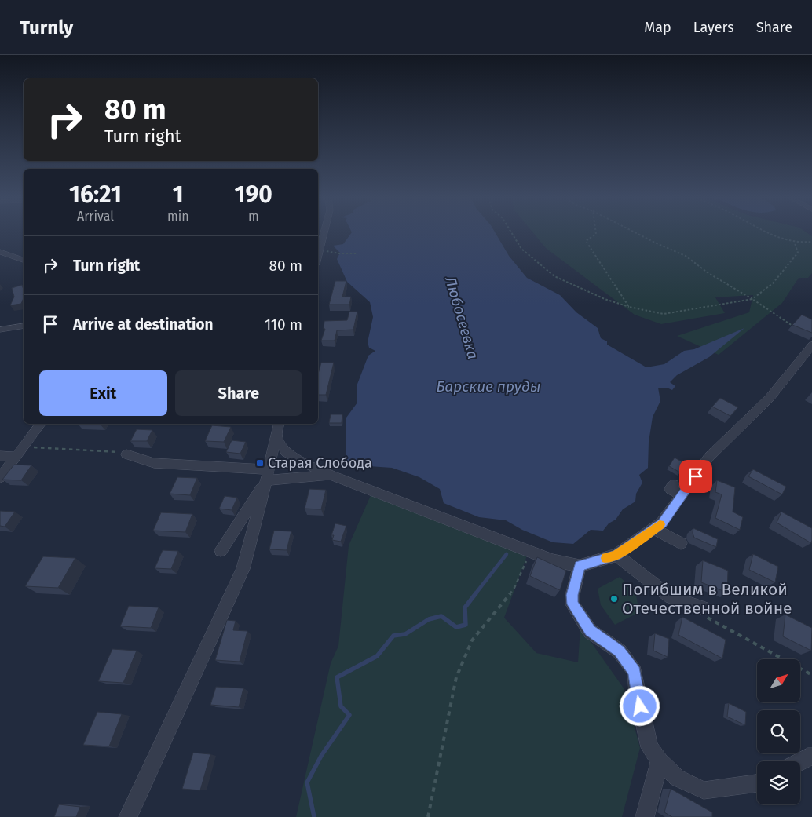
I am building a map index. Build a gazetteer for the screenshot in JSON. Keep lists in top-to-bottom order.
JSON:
{
  "water": ["Любосеевка", "Барские пруды"],
  "places": {
    "transit": ["Старая Слобода"],
    "other": ["Погибшим в Великой Отечественной войне"]
  },
  "north": "top right",
  "page": {
    "header": "Turnly",
    "nav": ["Map", "Layers", "Share"],
    "turn": ["80 m", "Turn right"],
    "eta": [
      "16:21",
      "Arrival",
      "1",
      "min",
      "190",
      "m"
    ],
    "list": [
      {
        "name": "Turn right",
        "value": "80 m"
      },
      {
        "name": "Arrive at destination",
        "value": "110 m"
      }
    ],
    "buttons": ["Exit", "Share"]
  }
}
